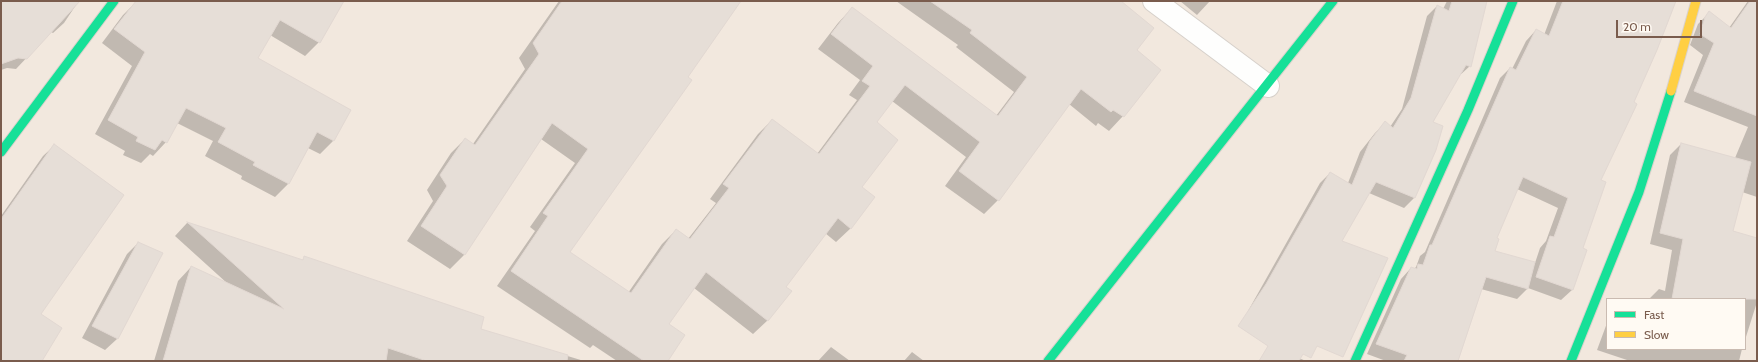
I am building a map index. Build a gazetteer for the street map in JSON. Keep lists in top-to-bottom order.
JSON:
{
  "legend": ["Fast", "Slow"],
  "scale_bar": "20 m"
}
